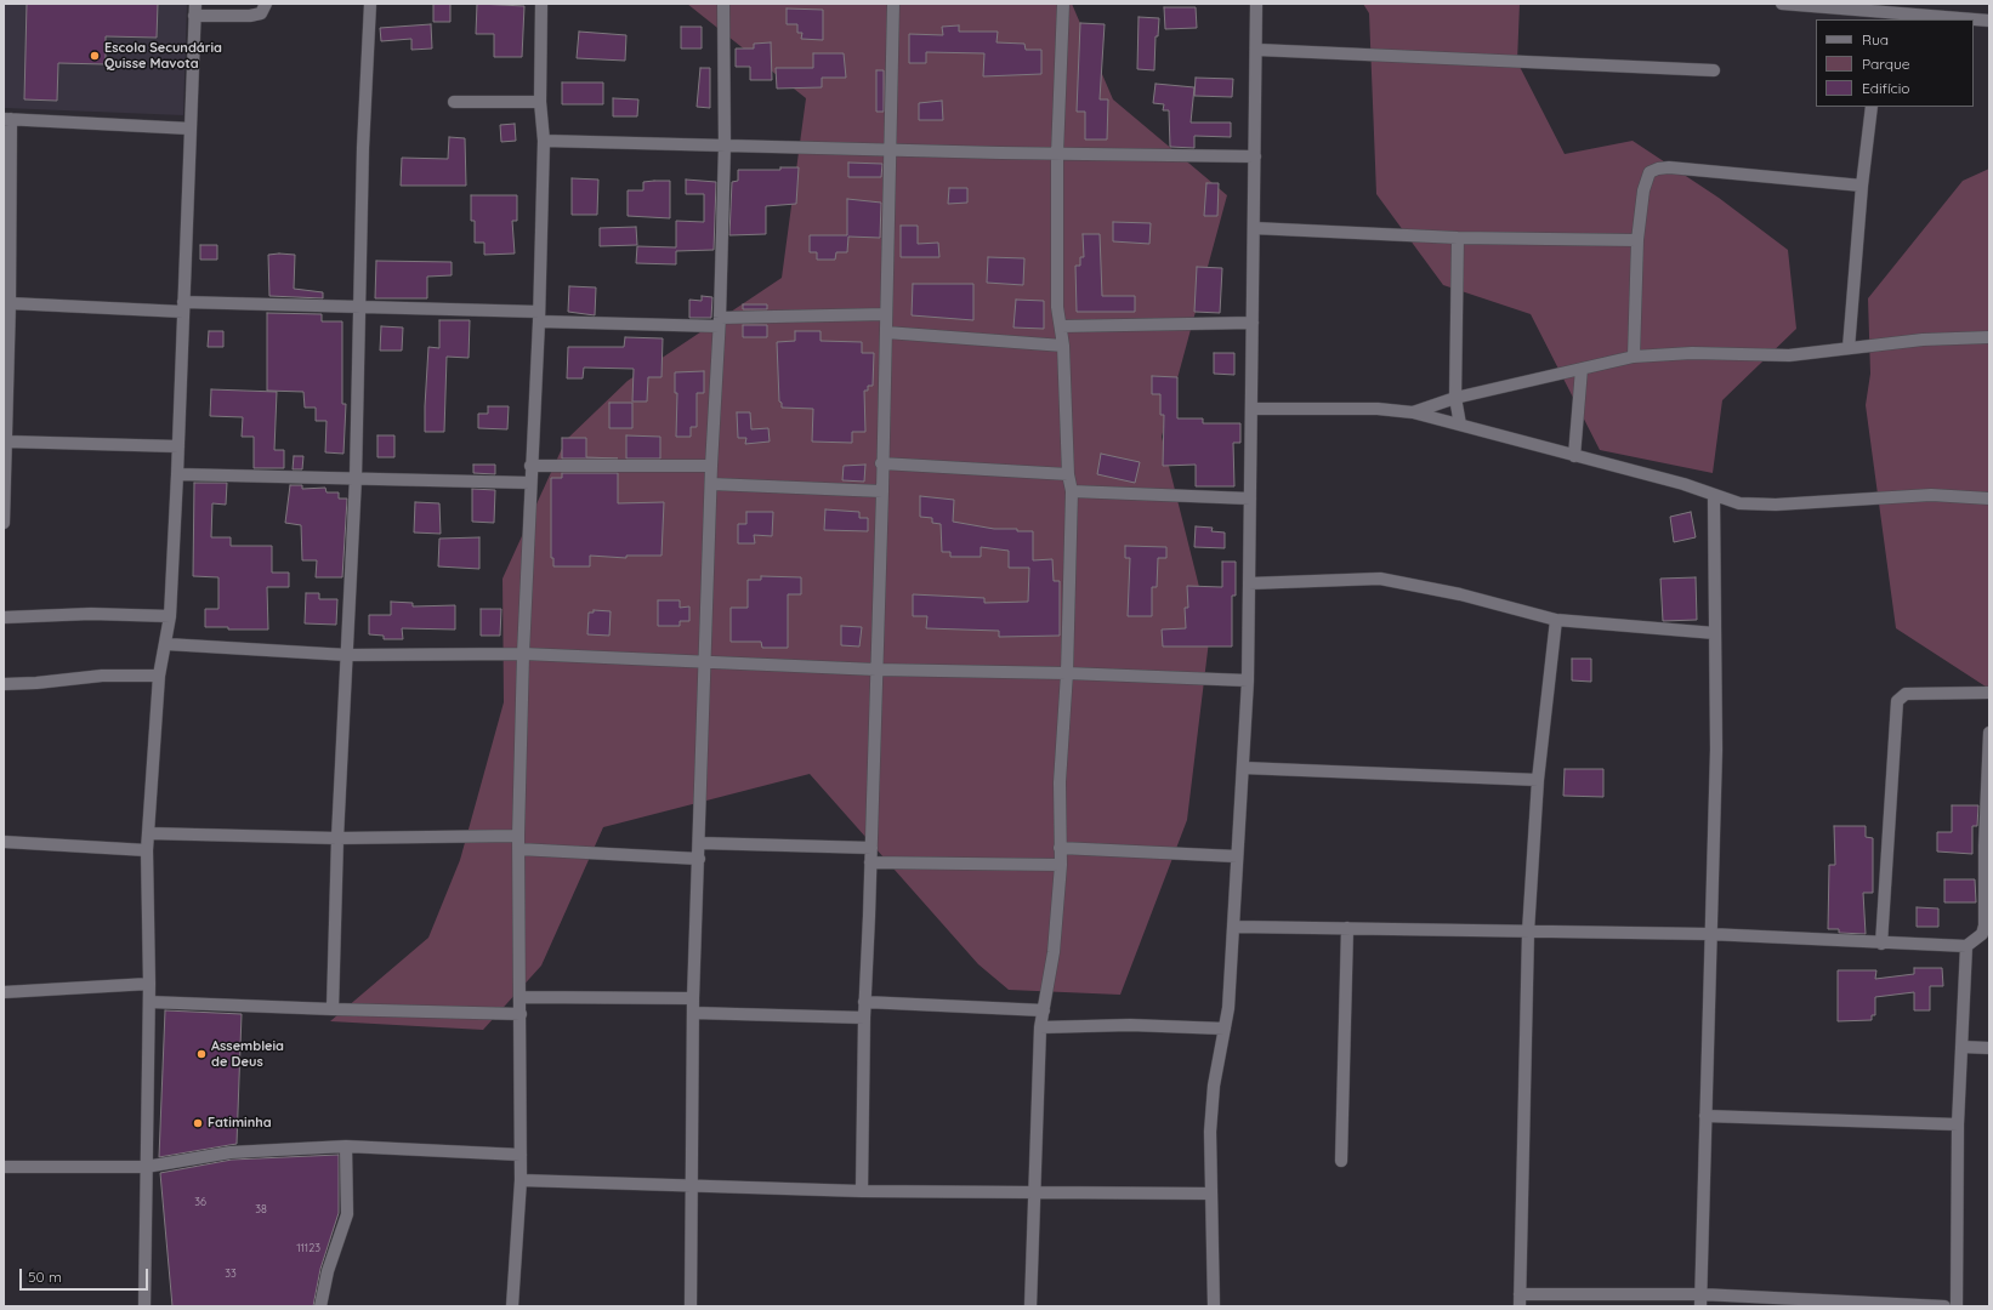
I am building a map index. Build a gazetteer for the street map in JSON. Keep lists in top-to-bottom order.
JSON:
{
  "places": ["Escola Secundária Quisse Mavota", "Assembleia de Deus", "Fatiminha"],
  "house_numbers": [
    "36",
    "38",
    "11123",
    "33"
  ],
  "legend": ["Rua", "Parque", "Edifício"],
  "scale_bar": "50 m"
}
